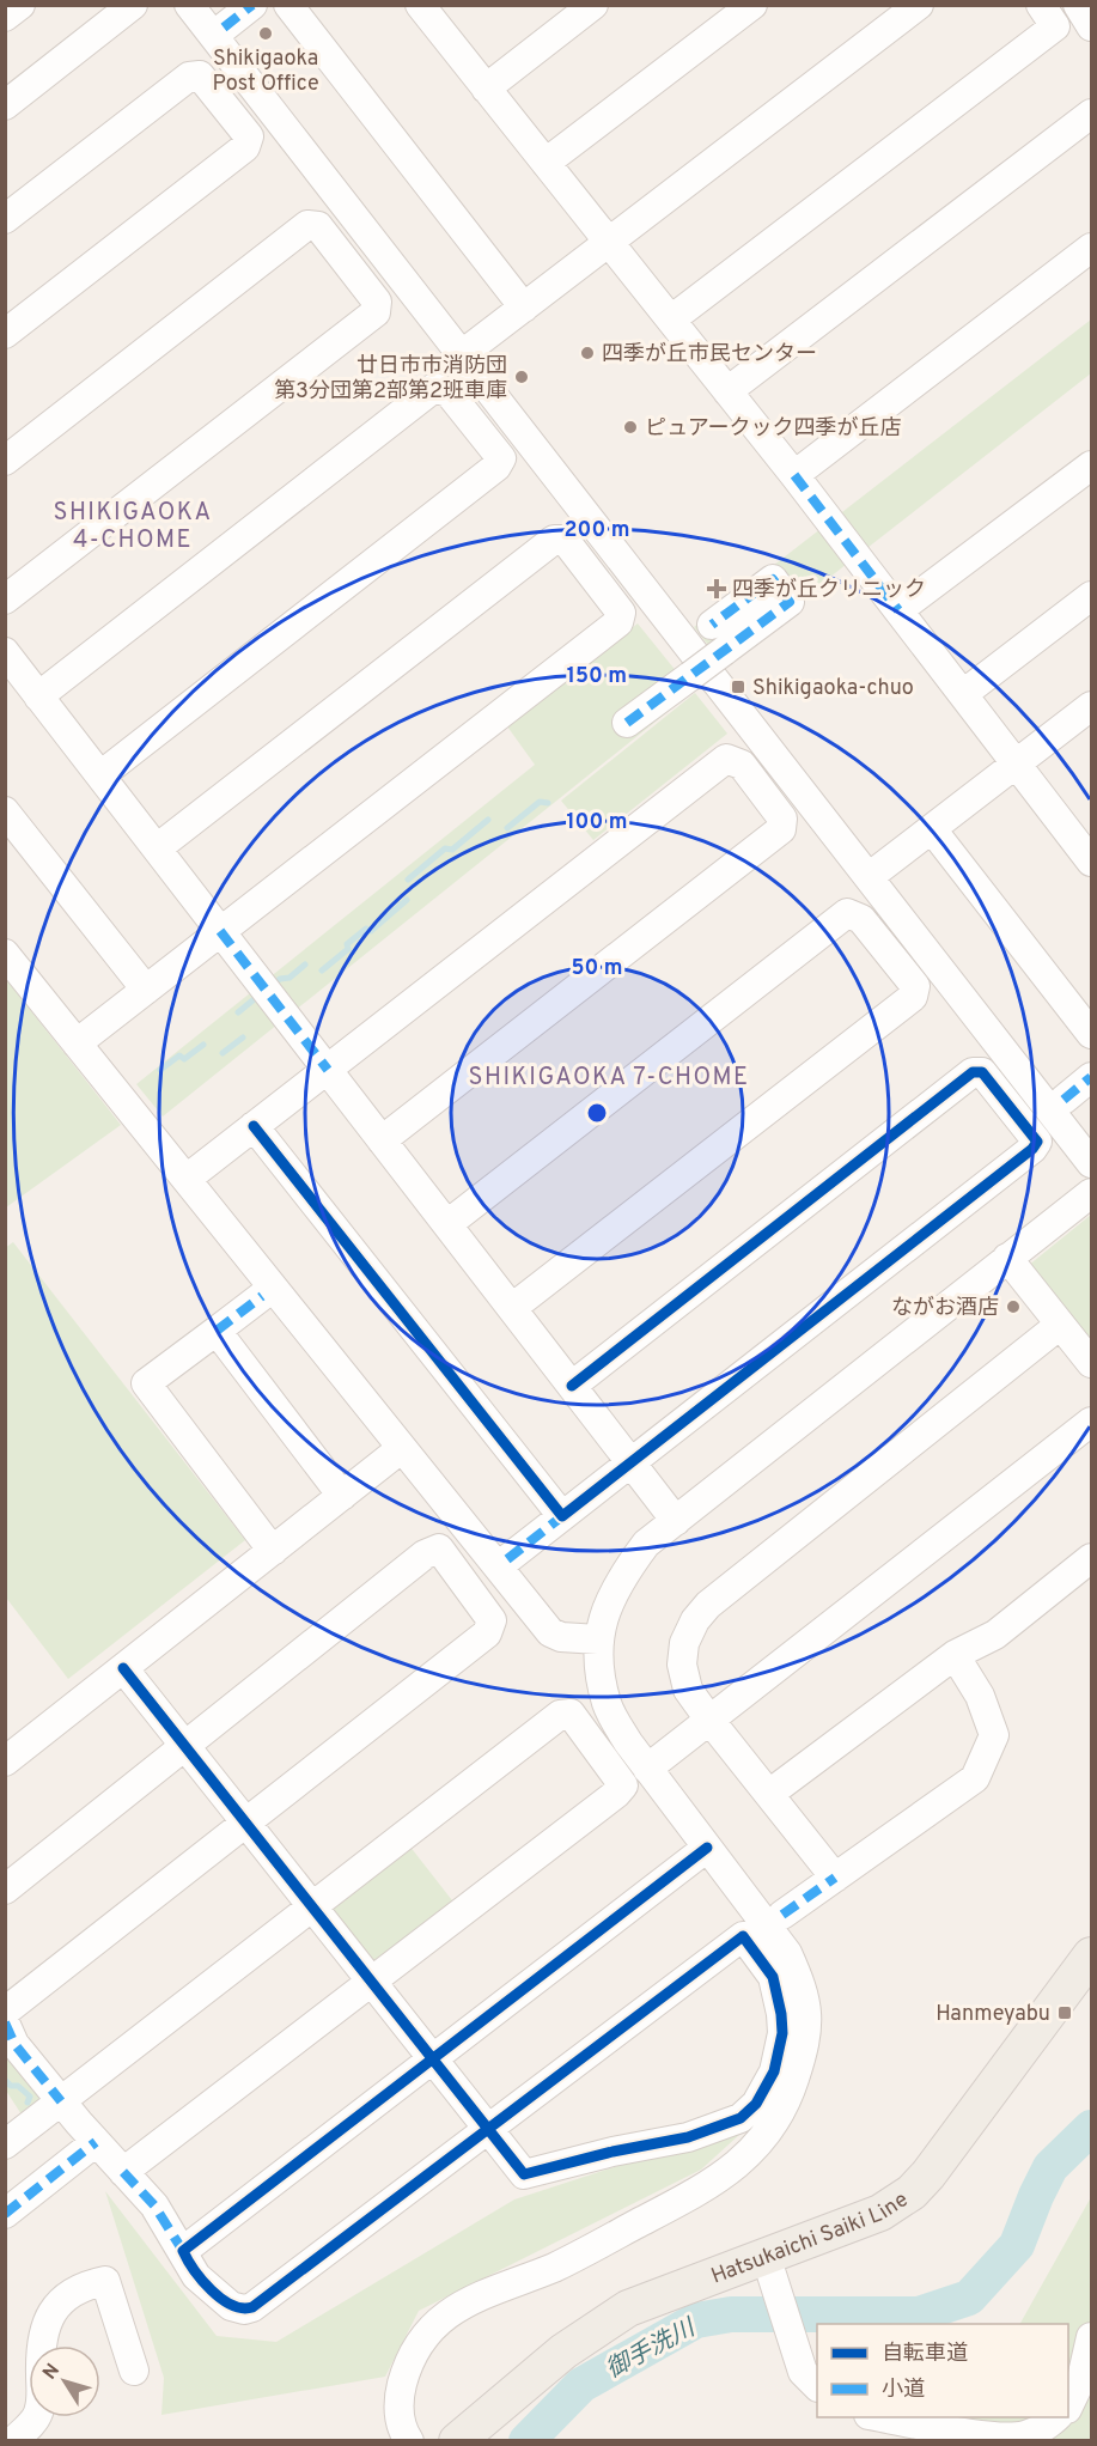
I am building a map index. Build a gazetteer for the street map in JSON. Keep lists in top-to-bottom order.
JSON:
{
  "streets": {
    "main road": ["Hatsukaichi Saiki Line"]
  },
  "districts": ["SHIKIGAOKA 4-CHOME", "SHIKIGAOKA 7-CHOME"],
  "water": ["御手洗川"],
  "places": {
    "other": [
      "Shikigaoka Post Office",
      "四季が丘市民センター",
      "廿日市市消防団 第3分団第2部第2班車庫",
      "ピュアークック四季が丘店",
      "ながお酒店"
    ],
    "health": ["四季が丘クリニック"],
    "transit": ["Shikigaoka-chuo", "Hanmeyabu"]
  },
  "legend": ["自転車道", "小道"],
  "north": "top left",
  "rings": [
    "200 m",
    "150 m",
    "100 m",
    "50 m"
  ]
}
